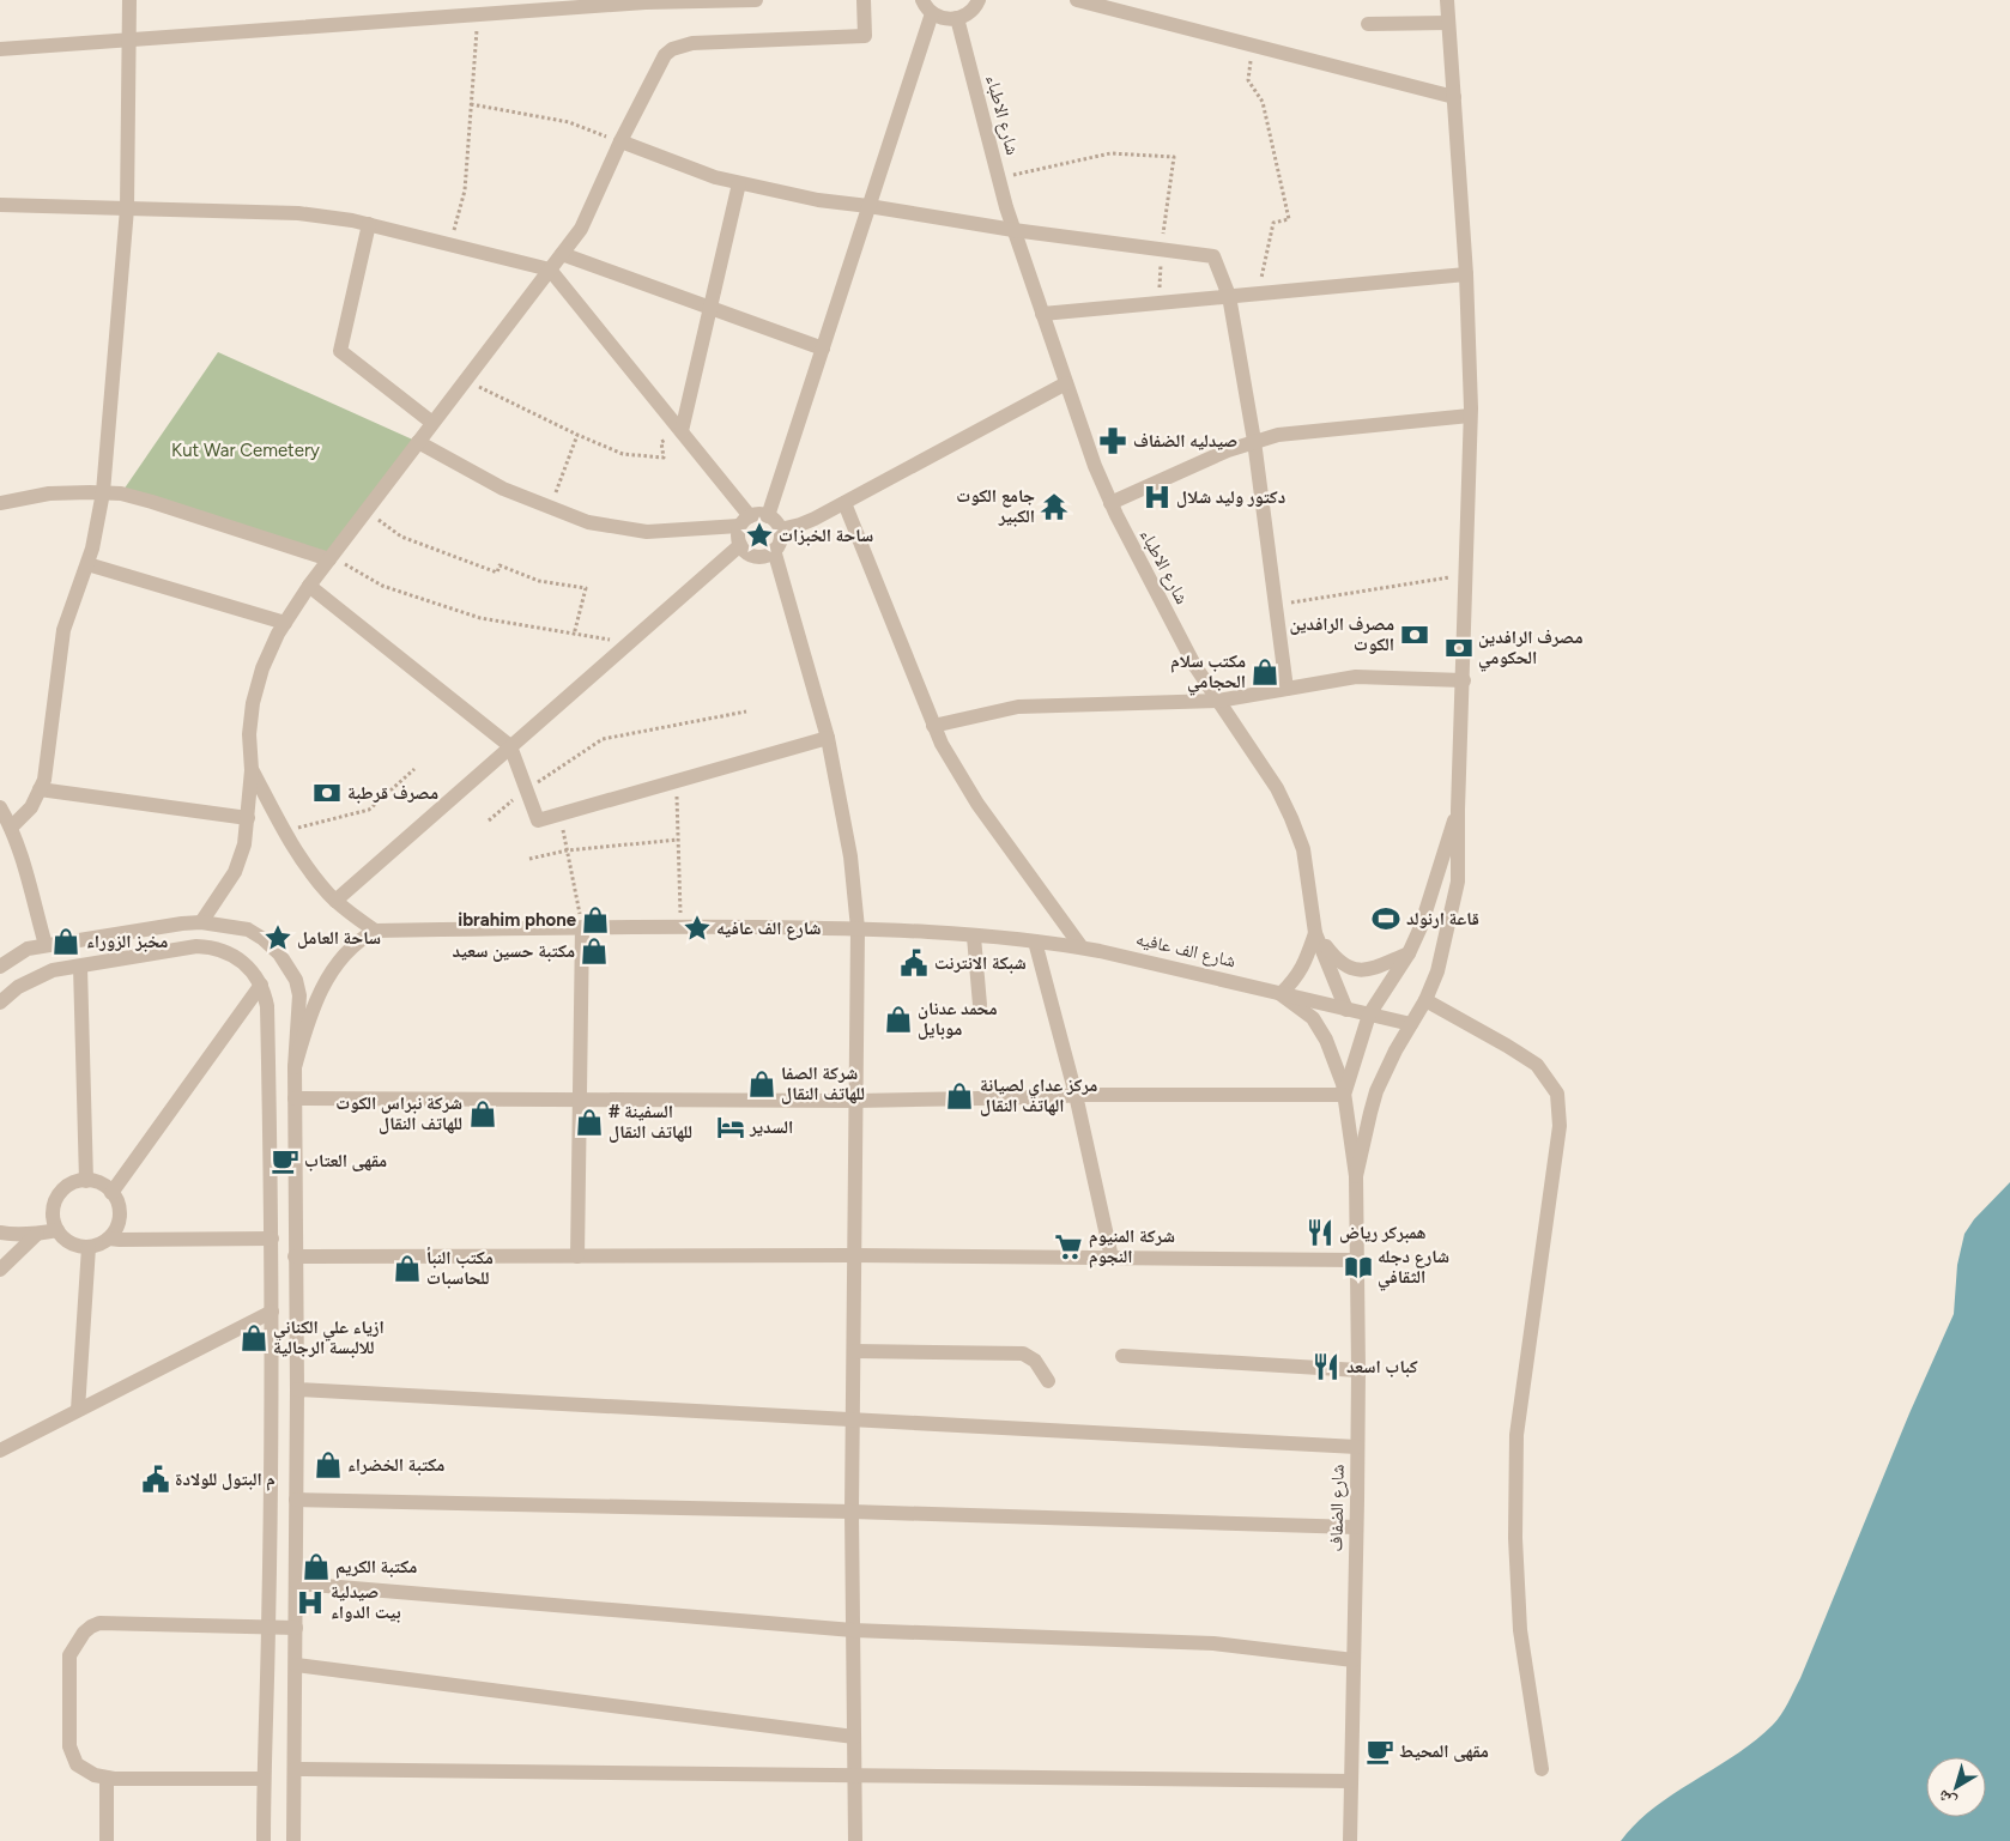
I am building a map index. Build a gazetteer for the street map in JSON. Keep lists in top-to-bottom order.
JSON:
{
  "streets": {
    "street": ["شارع الاطباء", "شارع الف عافيه", "شارع الضفاف"]
  },
  "crossings": [
    ["شارع الاطباء", "شارع الف عافيه"]
  ],
  "parks": ["Kut War Cemetery"],
  "places": {
    "pharmacy": ["صيدليه الضفاف"],
    "hospital": ["دكتور وليد شلال", "صيدلية بيت الدواء"],
    "temple": ["جامع الكوت الكبير"],
    "place": ["ساحة الخبزات", "شارع الف عافيه", "ساحة العامل"],
    "bank": ["مصرف الرافدين الكوت", "مصرف الرافدين الحكومي", "مصرف قرطبة"],
    "shop": [
      "مكتب سلام الحجامي",
      "ibrahim phone",
      "مخبز الزوراء",
      "مكتبة حسين سعيد",
      "محمد عدنان موبايل",
      "شركة الصفا للهاتف النقال",
      "مركز عداي لصيانة الهاتف النقال",
      "شركة نبراس الكوت للهاتف النقال",
      "# السفينة للهاتف النقال",
      "مكتب النبأ للحاسبات",
      "ازياء علي الكناني للالبسة الرجالية",
      "مكتبة الخضراء",
      "مكتبة الكريم"
    ],
    "sports": ["قاعة ارنولد"],
    "public building": ["شبكة الانترنت", "م البتول للولادة"],
    "hotel": ["السدير"],
    "cafe": ["مقهى العتاب", "مقهى المحيط"],
    "restaurant": ["همبركر رياض", "كباب اسعد"],
    "supermarket": ["شركة المنيوم النجوم"],
    "library": ["شارع دجله الثقافي"]
  },
  "north": "bottom left"
}
